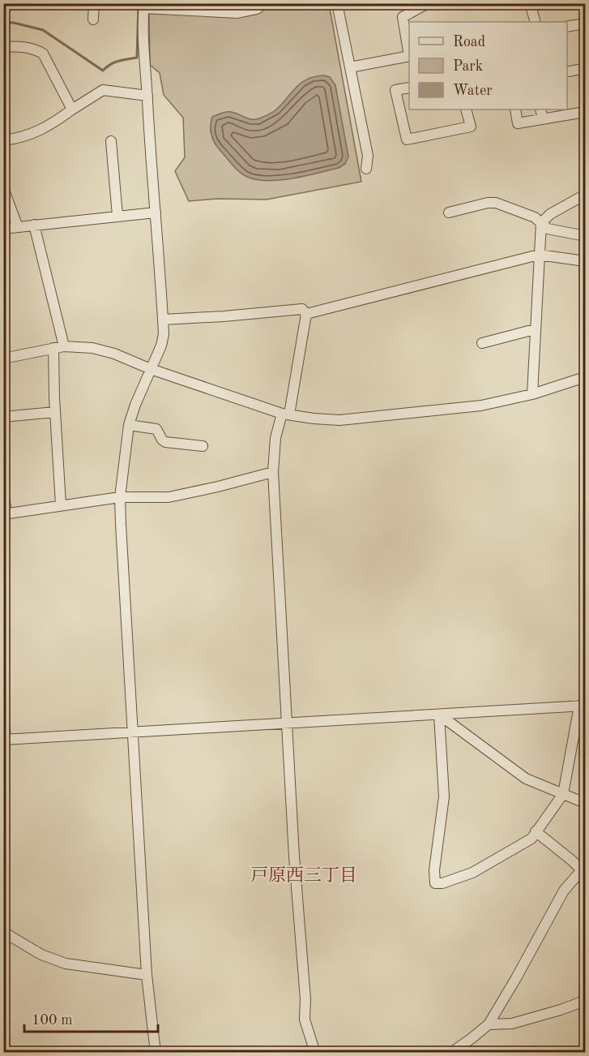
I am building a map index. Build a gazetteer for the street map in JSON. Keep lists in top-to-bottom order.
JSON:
{
  "districts": ["戸原西三丁目"],
  "legend": ["Road", "Park", "Water"],
  "scale_bar": "100 m"
}
